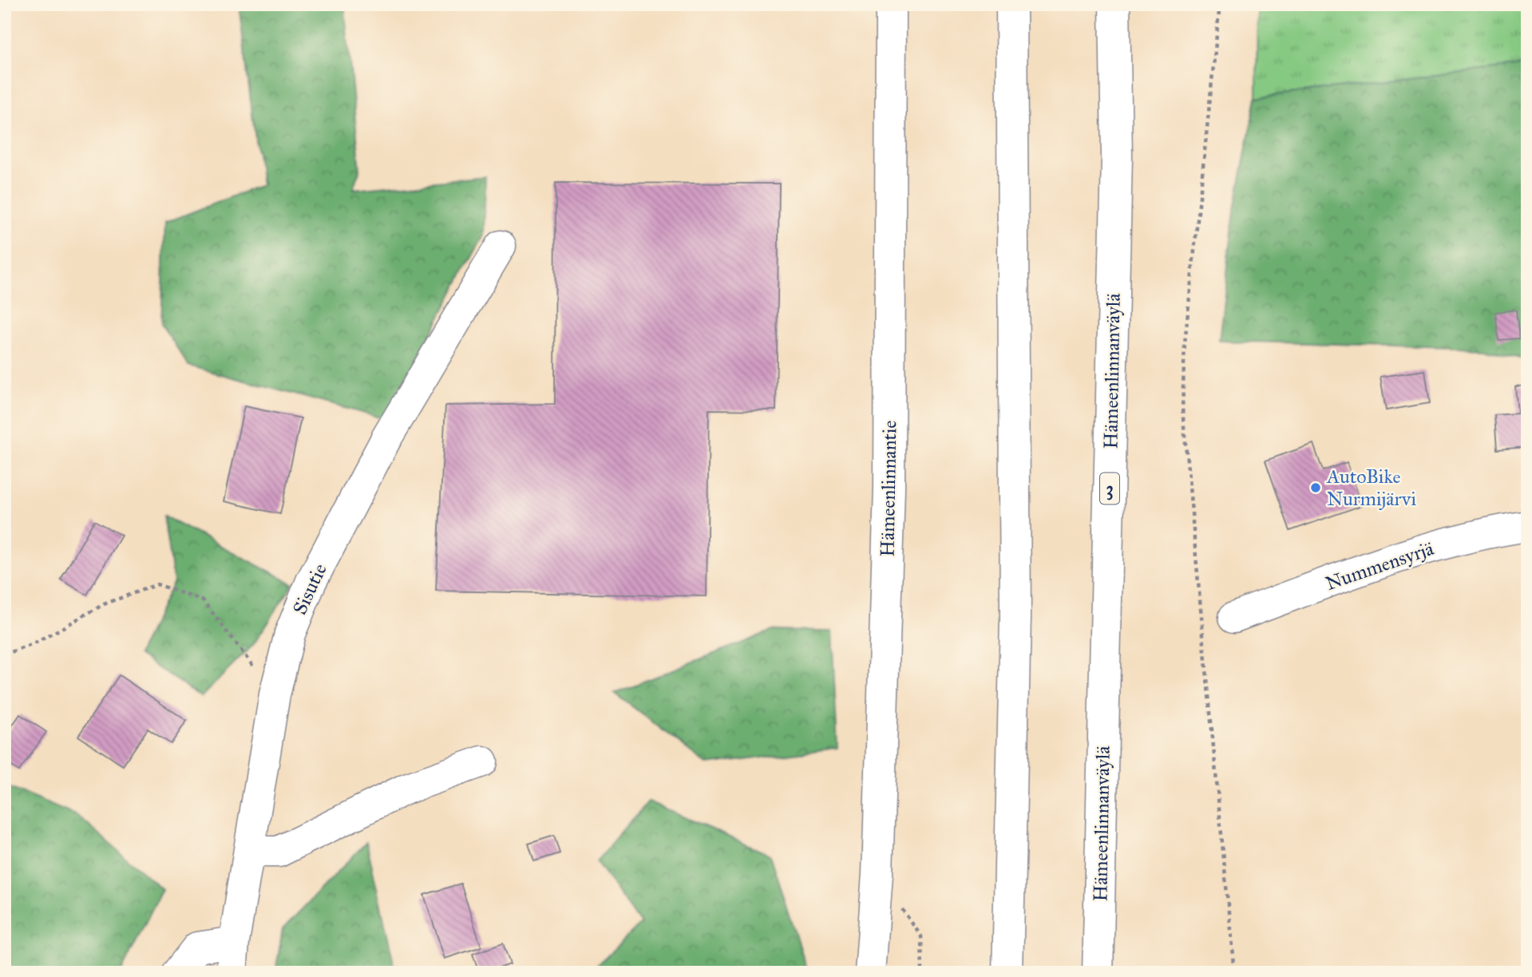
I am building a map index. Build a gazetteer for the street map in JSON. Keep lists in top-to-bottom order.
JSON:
{
  "streets": {
    "main road": [
      "Hämeenlinnanväylä",
      "Hämeenlinnantie",
      "3",
      "Nummensyrjä",
      "Sisutie"
    ]
  },
  "places": ["AutoBike Nurmijärvi"]
}
